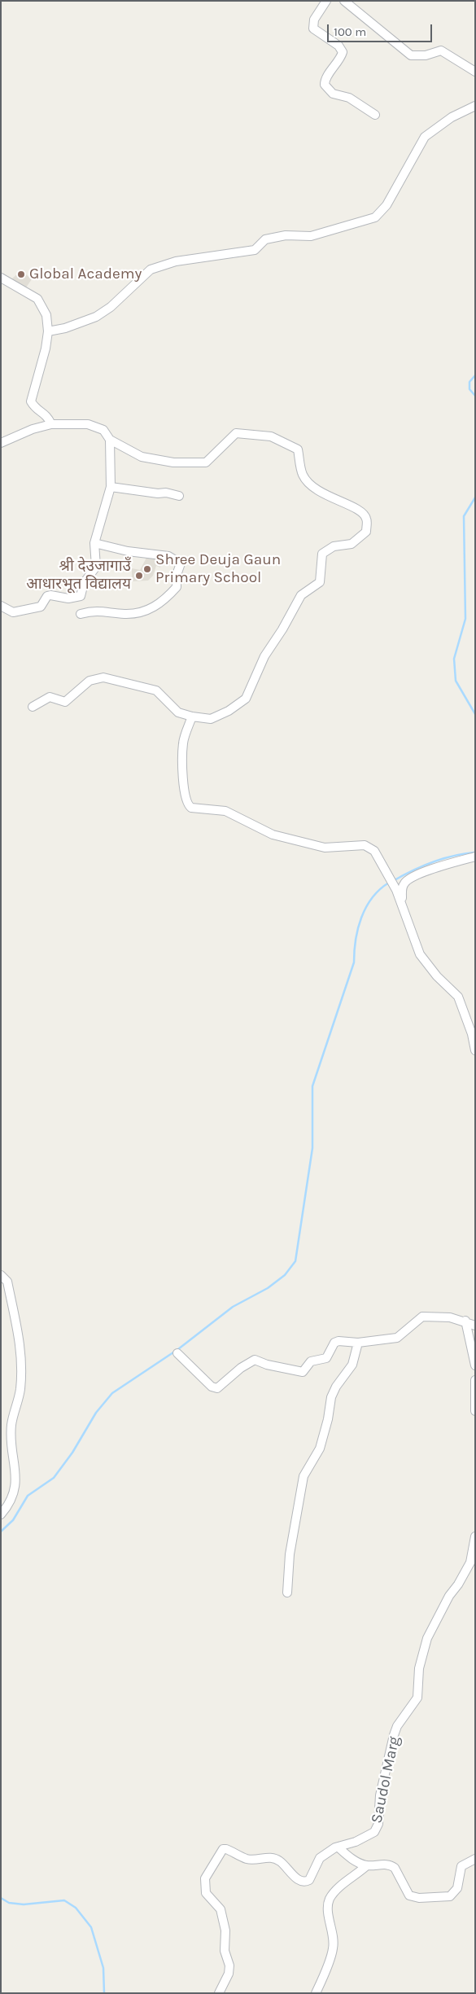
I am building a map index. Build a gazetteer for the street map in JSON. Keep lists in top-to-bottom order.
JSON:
{
  "streets": {
    "street": ["Saudol Marg"]
  },
  "places": ["Global Academy", "Shree Deuja Gaun Primary School", "श्री देउजागाउँ आधारभूत विद्यालय"],
  "scale_bar": "100 m"
}
